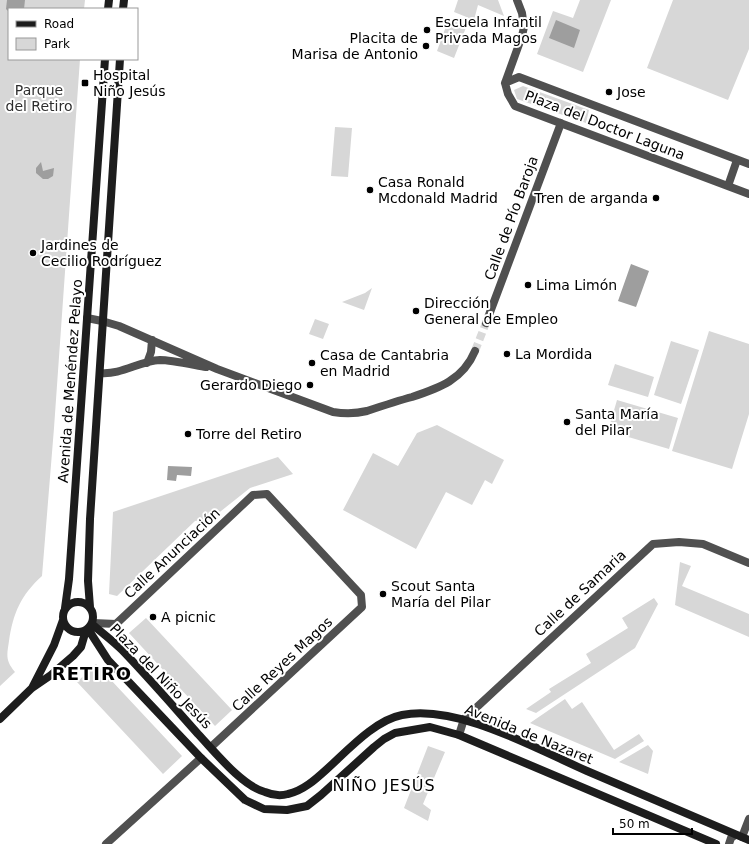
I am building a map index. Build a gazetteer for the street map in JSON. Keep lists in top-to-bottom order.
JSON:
{
  "streets": {
    "main road": ["Avenida de Menéndez Pelayo", "Plaza del Niño Jesús", "Avenida de Nazaret"],
    "street": [
      "Plaza del Doctor Laguna",
      "Calle de Pío Baroja",
      "Calle Anunciación",
      "Calle de Samaria",
      "Calle Reyes Magos"
    ]
  },
  "crossings": [
    ["Plaza del Doctor Laguna", "Calle de Pío Baroja"],
    ["Avenida de Menéndez Pelayo", "Calle Anunciación"],
    ["Avenida de Menéndez Pelayo", "Plaza del Niño Jesús"],
    ["Calle Anunciación", "Calle Reyes Magos"],
    ["Calle Anunciación", "Plaza del Niño Jesús"],
    ["Calle de Samaria", "Avenida de Nazaret"],
    ["Calle Reyes Magos", "Plaza del Niño Jesús"],
    ["Calle Reyes Magos", "Avenida de Nazaret"],
    ["Plaza del Niño Jesús", "Avenida de Nazaret"]
  ],
  "districts": ["RETIRO", "NIÑO JESÚS"],
  "parks": ["Parque del Retiro"],
  "places": {
    "other": [
      "Escuela Infantil Privada Magos",
      "Placita de Marisa de Antonio",
      "Jose",
      "Casa Ronald Mcdonald Madrid",
      "Tren de arganda",
      "Jardines de Cecilio Rodríguez",
      "Lima Limón",
      "Dirección General de Empleo",
      "La Mordida",
      "Casa de Cantabria en Madrid",
      "Gerardo Diego",
      "Santa María del Pilar",
      "Torre del Retiro",
      "Scout Santa María del Pilar",
      "A picnic"
    ],
    "transit": ["Hospital Niño Jesús"]
  },
  "legend": ["Road", "Park"],
  "scale_bar": "50 m"
}
